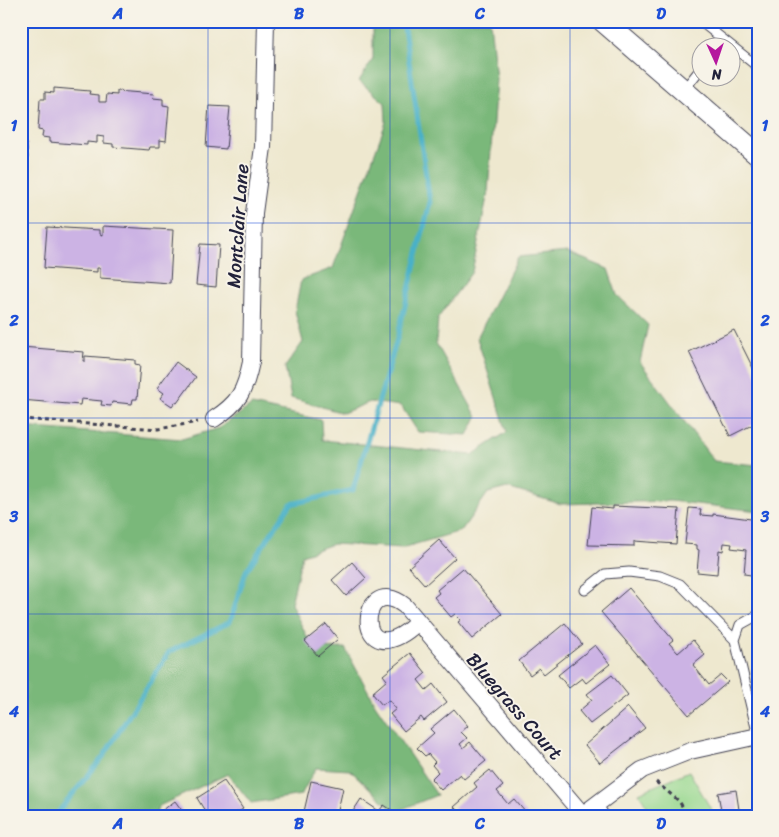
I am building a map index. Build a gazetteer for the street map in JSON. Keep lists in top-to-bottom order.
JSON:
{
  "streets": {
    "street": ["Montclair Lane", "Bluegrass Court"]
  },
  "north": "bottom",
  "grid": {
    "columns": [
      "A",
      "B",
      "C",
      "D"
    ],
    "rows": [
      "1",
      "2",
      "3",
      "4"
    ]
  }
}
